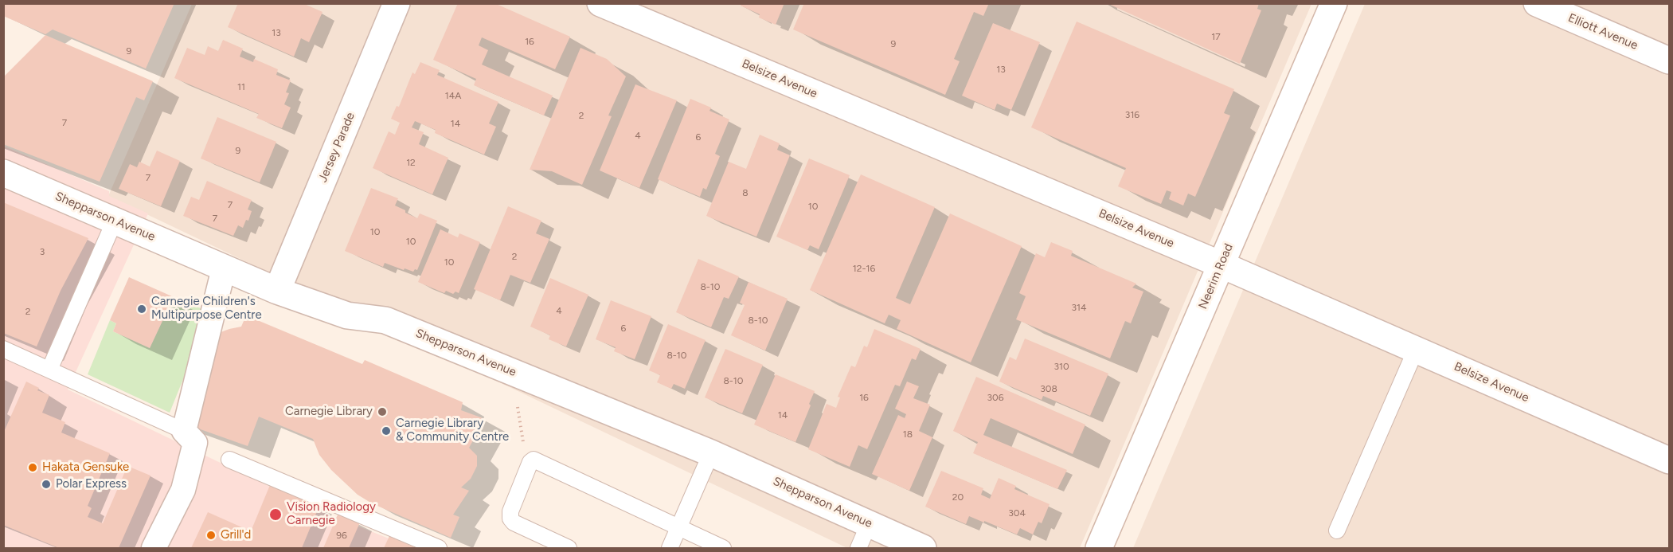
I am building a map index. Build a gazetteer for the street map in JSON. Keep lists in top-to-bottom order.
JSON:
{
  "streets": {
    "street": [
      "Elliott Avenue",
      "Belsize Avenue",
      "Jersey Parade",
      "Shepparson Avenue",
      "Neerim Road"
    ]
  },
  "crossings": [
    ["Belsize Avenue", "Neerim Road"],
    ["Jersey Parade", "Shepparson Avenue"]
  ],
  "places": [
    "Carnegie Children's Multipurpose Centre",
    "Carnegie Library",
    "Carnegie Library & Community Centre",
    "Hakata Gensuke",
    "Polar Express",
    "Vision Radiology Carnegie",
    "Grill'd"
  ],
  "house_numbers": [
    "13",
    "17",
    "16",
    "9",
    "9",
    "13",
    "11",
    "14A",
    "316",
    "2",
    "7",
    "14",
    "4",
    "6",
    "9",
    "12",
    "7",
    "8",
    "7",
    "10",
    "7",
    "10",
    "10",
    "3",
    "2",
    "10",
    "12-16",
    "8-10",
    "314",
    "4",
    "2",
    "8-10",
    "6",
    "8-10",
    "310",
    "8-10",
    "308",
    "16",
    "306",
    "14",
    "18",
    "20",
    "304",
    "96"
  ]
}
